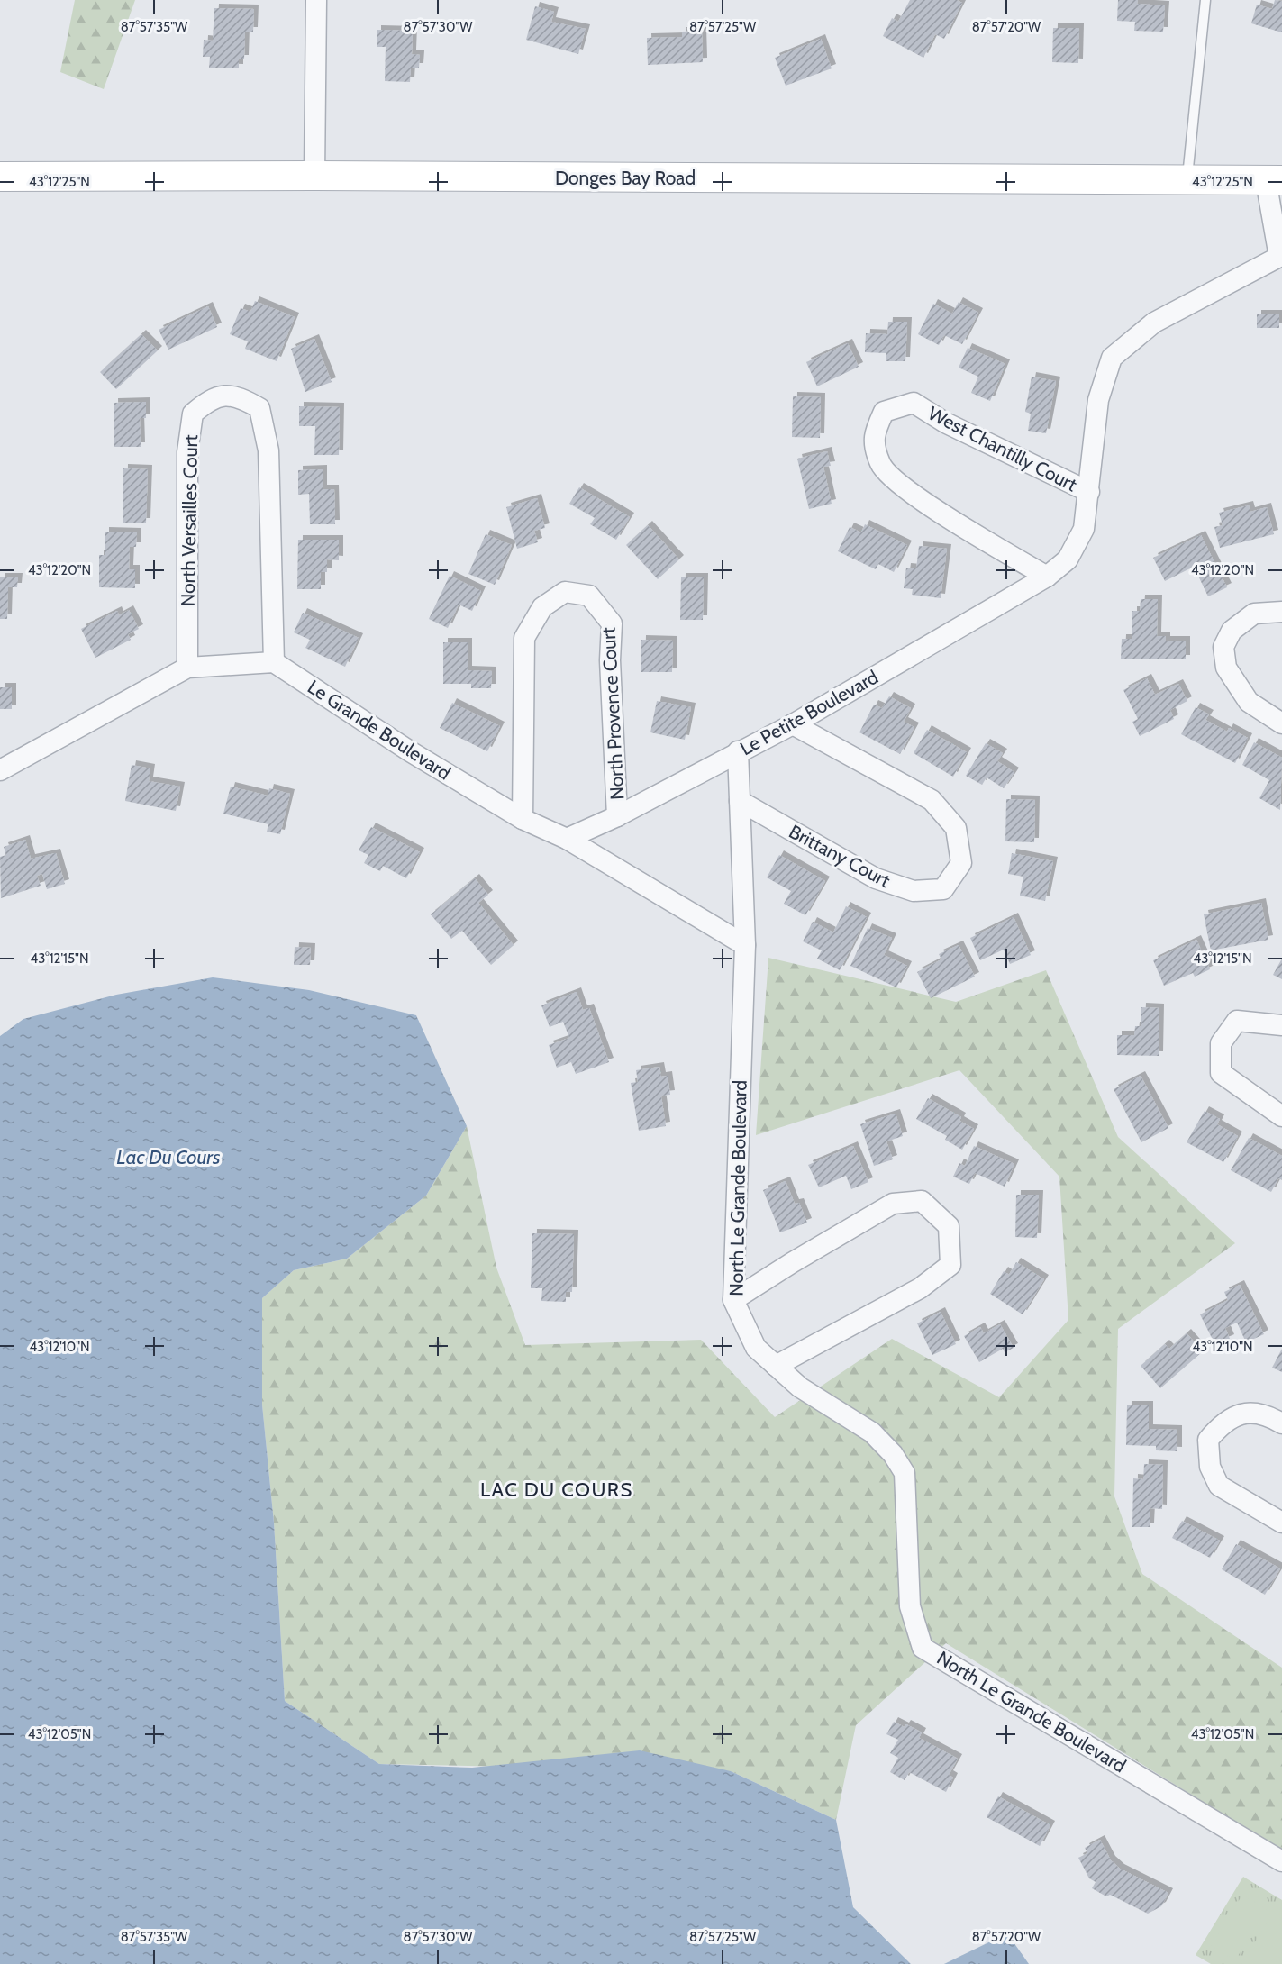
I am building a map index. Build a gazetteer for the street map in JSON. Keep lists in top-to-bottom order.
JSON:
{
  "streets": {
    "street": [
      "Donges Bay Road",
      "West Chantilly Court",
      "North Versailles Court",
      "Le Petite Boulevard",
      "North Provence Court",
      "Le Grande Boulevard",
      "Brittany Court",
      "North Le Grande Boulevard"
    ]
  },
  "crossings": [
    ["West Chantilly Court", "Le Petite Boulevard"],
    ["North Versailles Court", "Le Grande Boulevard"],
    ["Le Petite Boulevard", "North Provence Court"],
    ["Le Petite Boulevard", "Le Grande Boulevard"],
    ["Le Petite Boulevard", "Brittany Court"],
    ["Le Petite Boulevard", "North Le Grande Boulevard"],
    ["North Provence Court", "Le Grande Boulevard"],
    ["Le Grande Boulevard", "North Le Grande Boulevard"],
    ["Brittany Court", "North Le Grande Boulevard"]
  ],
  "districts": ["LAC DU COURS"],
  "water": ["Lac Du Cours"],
  "coordinates": [
    "87°57'35\"W",
    "87°57'30\"W",
    "87°57'25\"W",
    "87°57'20\"W",
    "43°12'25\"N",
    "43°12'20\"N",
    "43°12'15\"N",
    "43°12'10\"N",
    "43°12'05\"N"
  ]
}
